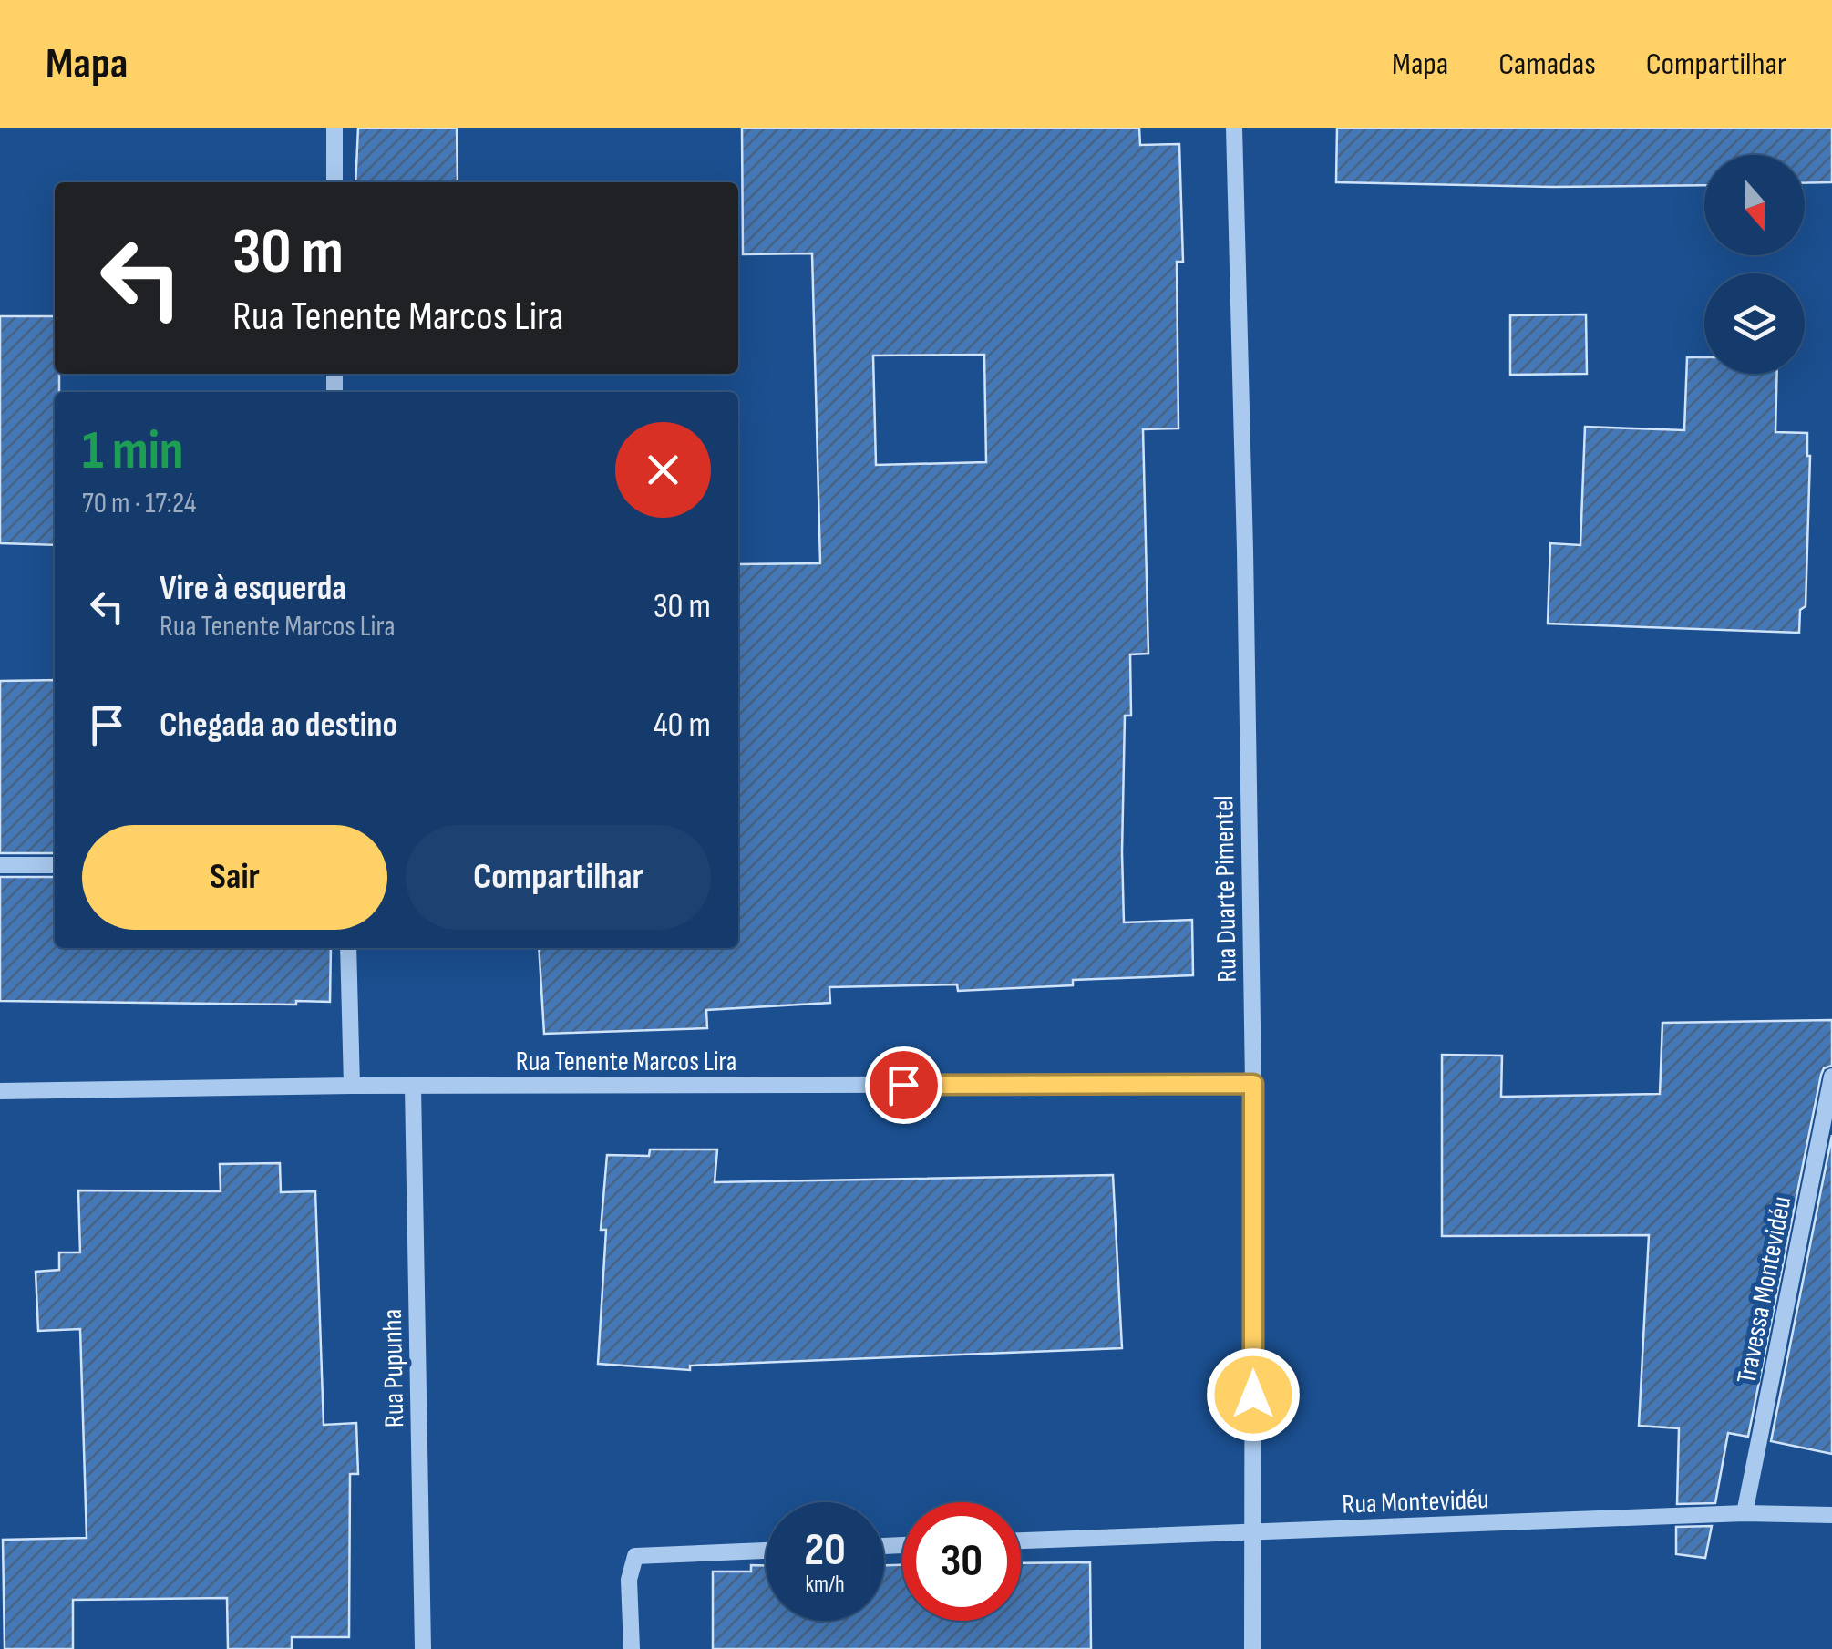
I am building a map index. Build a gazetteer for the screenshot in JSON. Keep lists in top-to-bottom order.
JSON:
{
  "streets": {
    "street": [
      "Rua Duarte Pimentel",
      "Rua Tenente Marcos Lira",
      "Travessa Montevidéu",
      "Rua Pupunha",
      "Rua Montevidéu"
    ]
  },
  "crossings": [
    ["Rua Duarte Pimentel", "Rua Tenente Marcos Lira"],
    ["Rua Duarte Pimentel", "Rua Montevidéu"],
    ["Rua Tenente Marcos Lira", "Rua Pupunha"],
    ["Travessa Montevidéu", "Rua Montevidéu"]
  ],
  "north": "bottom",
  "page": {
    "header": "Mapa",
    "nav": ["Mapa", "Camadas", "Compartilhar"],
    "turn": ["30 m", "Rua Tenente Marcos Lira"],
    "heading": ["1 min", "70 m · 17:24"],
    "list": [
      {
        "name": "Vire à esquerda",
        "note": "Rua Tenente Marcos Lira",
        "value": "30 m"
      },
      {
        "name": "Chegada ao destino",
        "value": "40 m"
      }
    ],
    "buttons": ["Sair", "Compartilhar"],
    "speed": "20 km/h",
    "limit": "30"
  }
}
